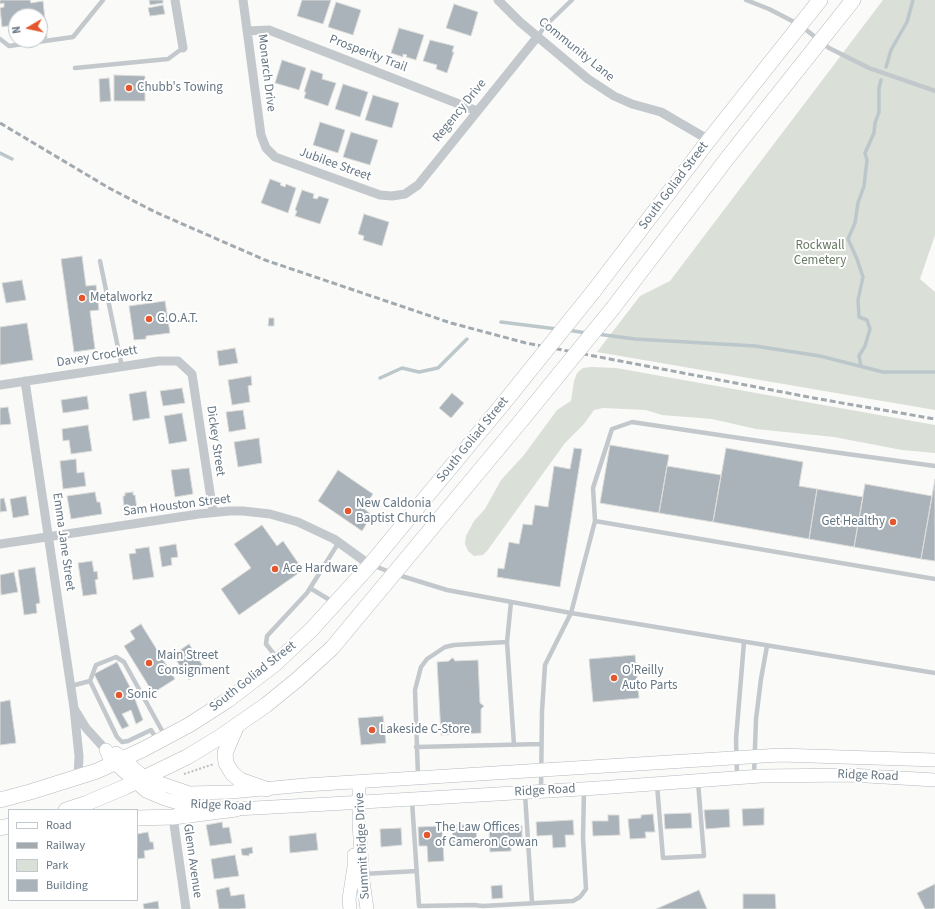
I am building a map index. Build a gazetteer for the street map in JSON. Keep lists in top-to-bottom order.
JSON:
{
  "streets": {
    "main road": ["South Goliad Street", "Ridge Road", "Summit Ridge Drive"],
    "street": [
      "Community Lane",
      "Prosperity Trail",
      "Monarch Drive",
      "Regency Drive",
      "Jubilee Street",
      "Davey Crockett",
      "Dickey Street",
      "Sam Houston Street",
      "Emma Jane Street",
      "Glenn Avenue"
    ]
  },
  "crossings": [
    ["Community Lane", "Regency Drive"],
    ["Community Lane", "South Goliad Street"],
    ["Prosperity Trail", "Monarch Drive"],
    ["Prosperity Trail", "Regency Drive"],
    ["Monarch Drive", "Jubilee Street"],
    ["Regency Drive", "Jubilee Street"],
    ["South Goliad Street", "Sam Houston Street"],
    ["South Goliad Street", "Emma Jane Street"],
    ["South Goliad Street", "Ridge Road"],
    ["Davey Crockett", "Dickey Street"],
    ["Davey Crockett", "Emma Jane Street"],
    ["Dickey Street", "Sam Houston Street"],
    ["Sam Houston Street", "Emma Jane Street"],
    ["Emma Jane Street", "Ridge Road"],
    ["Ridge Road", "Summit Ridge Drive"]
  ],
  "parks": ["Rockwall Cemetery"],
  "places": [
    "Chubb's Towing",
    "Metalworkz",
    "G.O.A.T.",
    "New Caldonia Baptist Church",
    "Get Healthy",
    "Ace Hardware",
    "Main Street Consignment",
    "O'Reilly Auto Parts",
    "Sonic",
    "Lakeside C-Store",
    "The Law Offices of Cameron Cowan"
  ],
  "legend": [
    "Road",
    "Railway",
    "Park",
    "Building"
  ],
  "north": "left"
}
